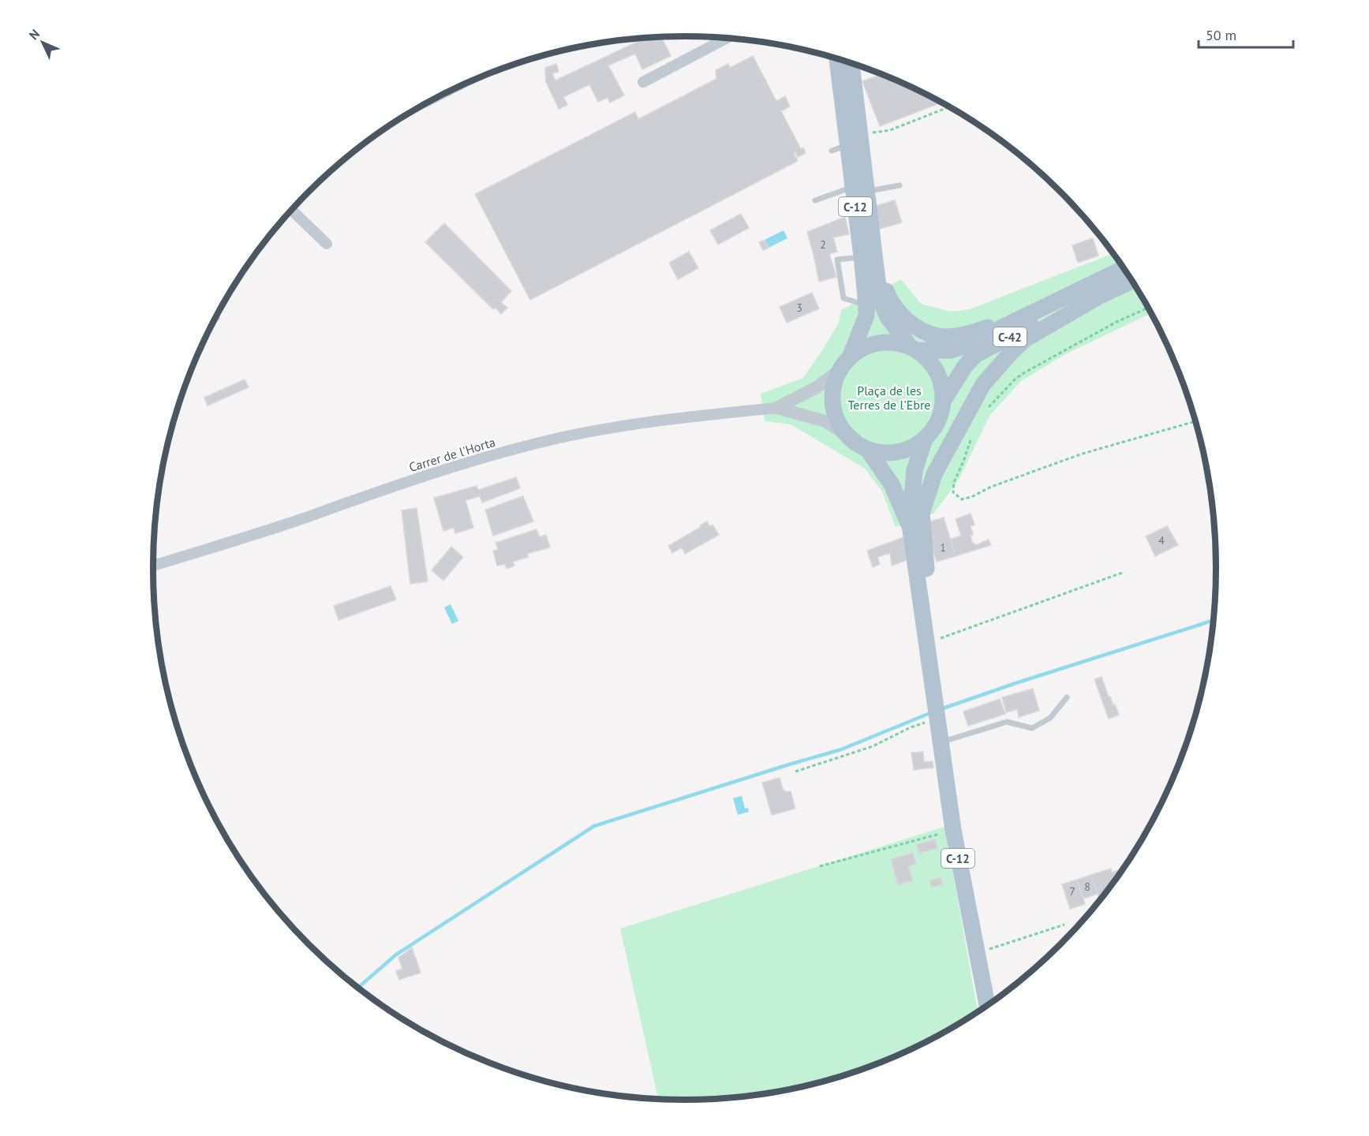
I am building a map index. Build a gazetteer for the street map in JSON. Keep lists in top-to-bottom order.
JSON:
{
  "streets": {
    "main road": ["C-12", "C-42"],
    "street": ["Carrer de l'Horta"]
  },
  "crossings": [
    ["C-12", "C-42"]
  ],
  "parks": ["Plaça de les Terres de l'Ebre"],
  "house_numbers": [
    "2",
    "3",
    "4",
    "1",
    "8",
    "7"
  ],
  "scale_bar": "50 m",
  "north": "top left"
}
